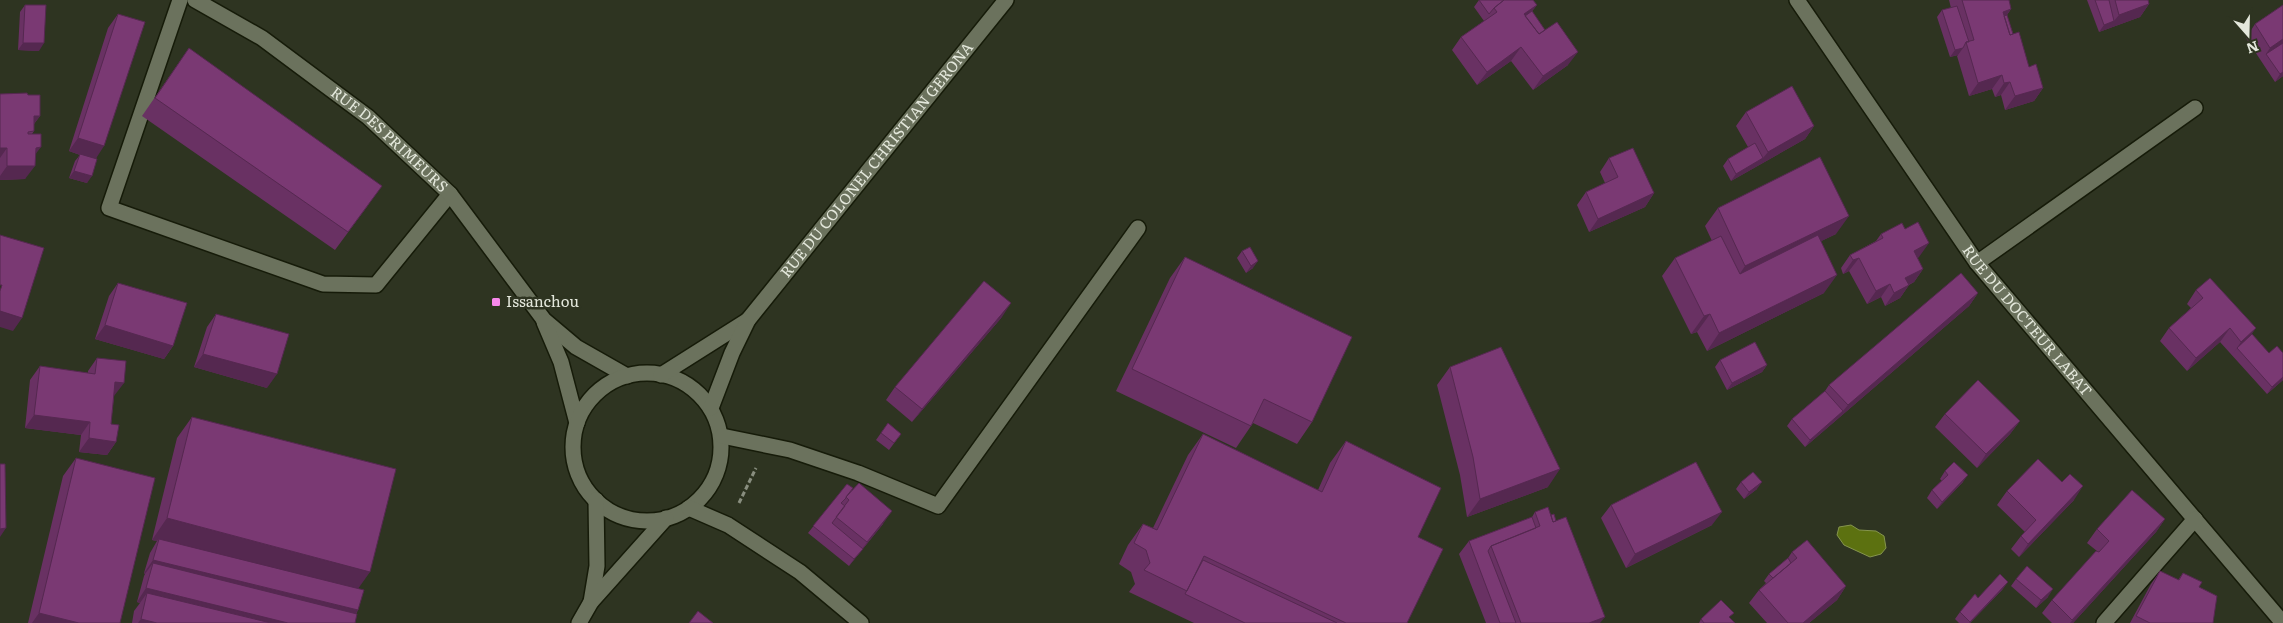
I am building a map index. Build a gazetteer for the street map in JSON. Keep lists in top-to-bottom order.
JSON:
{
  "streets": {
    "street": ["RUE DES PRIMEURS", "RUE DU COLONEL CHRISTIAN GERONA", "RUE DU DOCTEUR LABAT"]
  },
  "crossings": [
    ["RUE DES PRIMEURS", "RUE DU COLONEL CHRISTIAN GERONA"]
  ],
  "places": {
    "transit": ["Issanchou"]
  },
  "north": "bottom"
}
